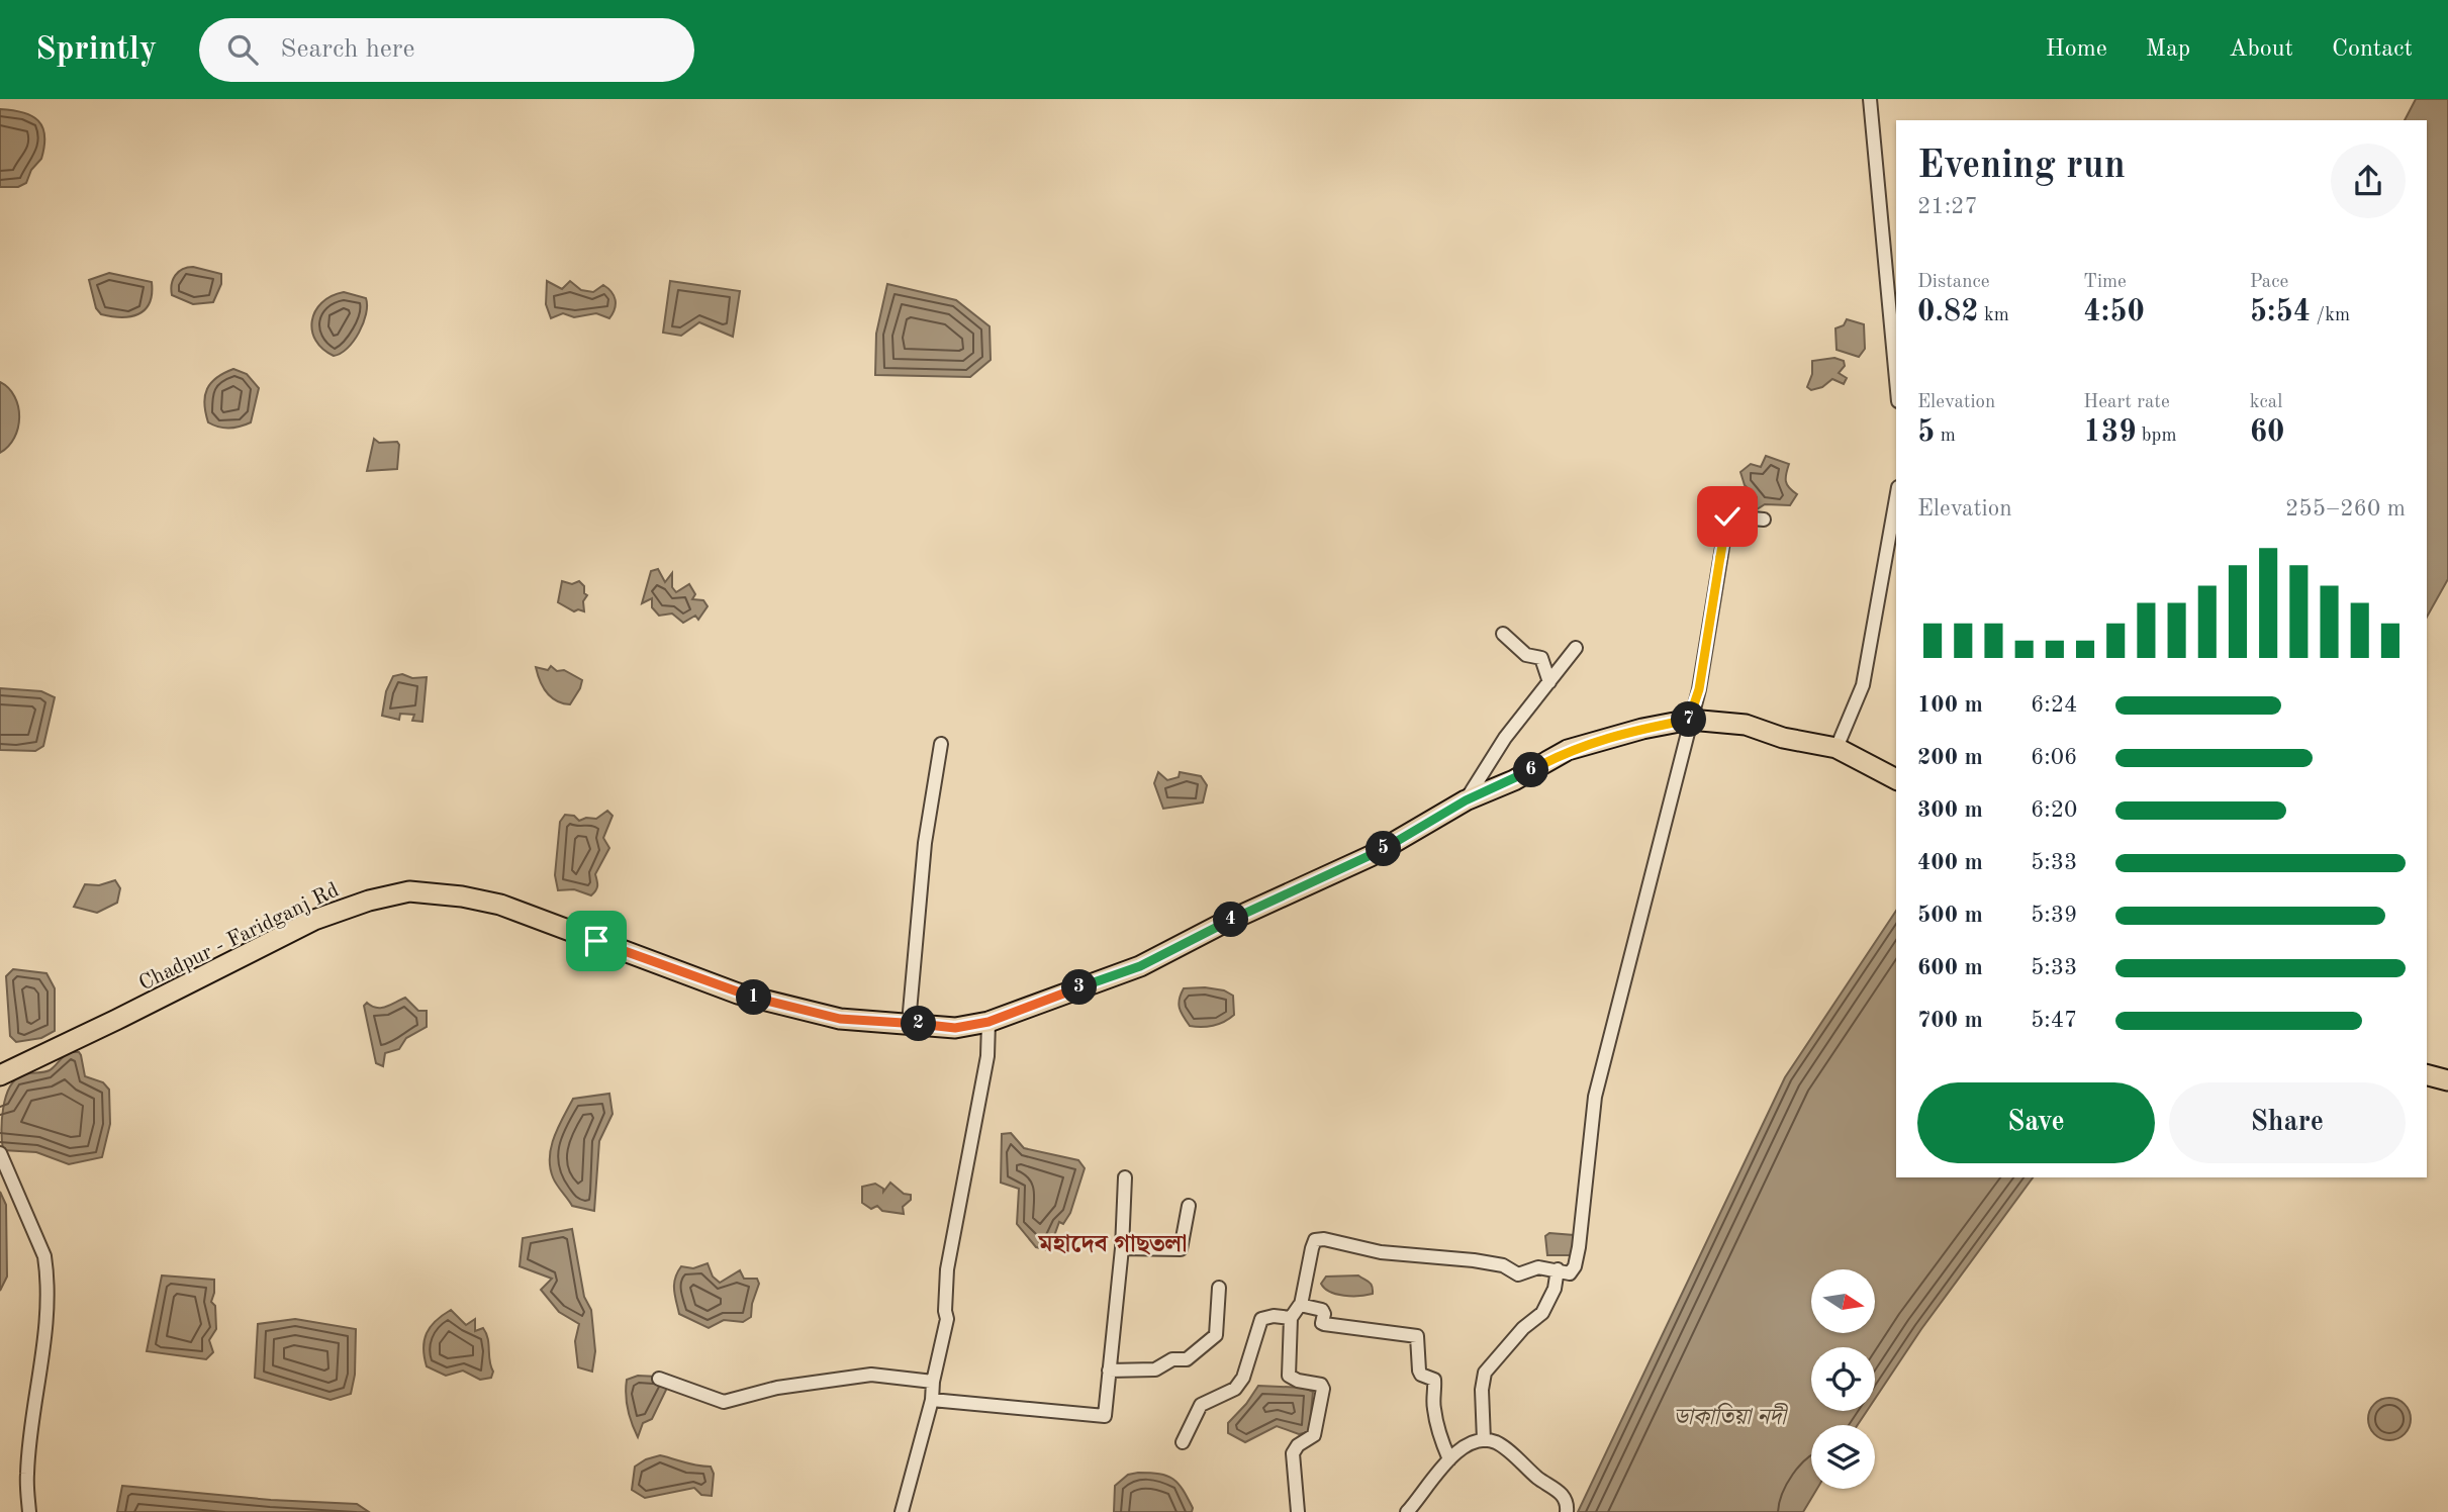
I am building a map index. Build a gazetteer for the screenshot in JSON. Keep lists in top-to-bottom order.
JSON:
{
  "streets": {
    "main road": ["Chadpur - Faridganj Rd"]
  },
  "districts": ["মহাদেব গাছতলা"],
  "water": ["ডাকাতিয়া নদী"],
  "north": "right",
  "page": {
    "header": "Sprintly",
    "search": "Search here",
    "nav": [
      "Home",
      "Map",
      "About",
      "Contact"
    ],
    "heading": ["Evening run", "21:27"],
    "stats": [
      ["Distance", "0.82 km"],
      ["Time", "4:50"],
      ["Pace", "5:54 /km"],
      ["Elevation", "5 m"],
      ["Heart rate", "139 bpm"],
      ["kcal", "60"]
    ],
    "chart": ["Elevation", "255–260 m"],
    "list": [
      {
        "name": "100 m",
        "note": "6:24"
      },
      {
        "name": "200 m",
        "note": "6:06"
      },
      {
        "name": "300 m",
        "note": "6:20"
      },
      {
        "name": "400 m",
        "note": "5:33"
      },
      {
        "name": "500 m",
        "note": "5:39"
      },
      {
        "name": "600 m",
        "note": "5:33"
      },
      {
        "name": "700 m",
        "note": "5:47"
      }
    ],
    "pins": [
      "7",
      "6",
      "5",
      "4",
      "3",
      "1",
      "2"
    ],
    "buttons": ["Save", "Share"]
  }
}
